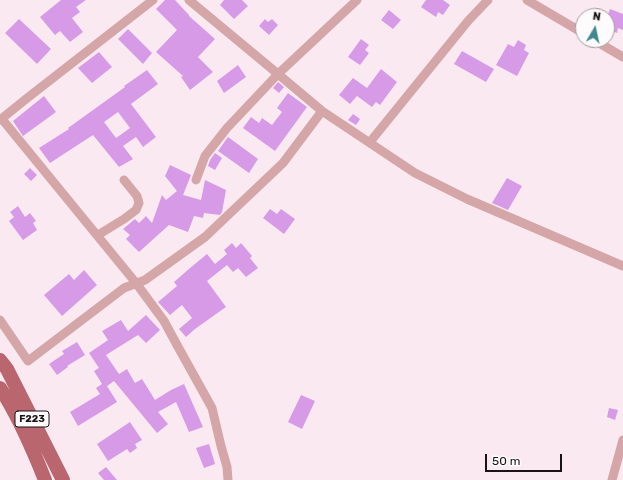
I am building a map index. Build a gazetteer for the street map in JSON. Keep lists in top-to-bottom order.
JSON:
{
  "streets": {
    "main road": ["F223"]
  },
  "scale_bar": "50 m",
  "north": "top"
}
